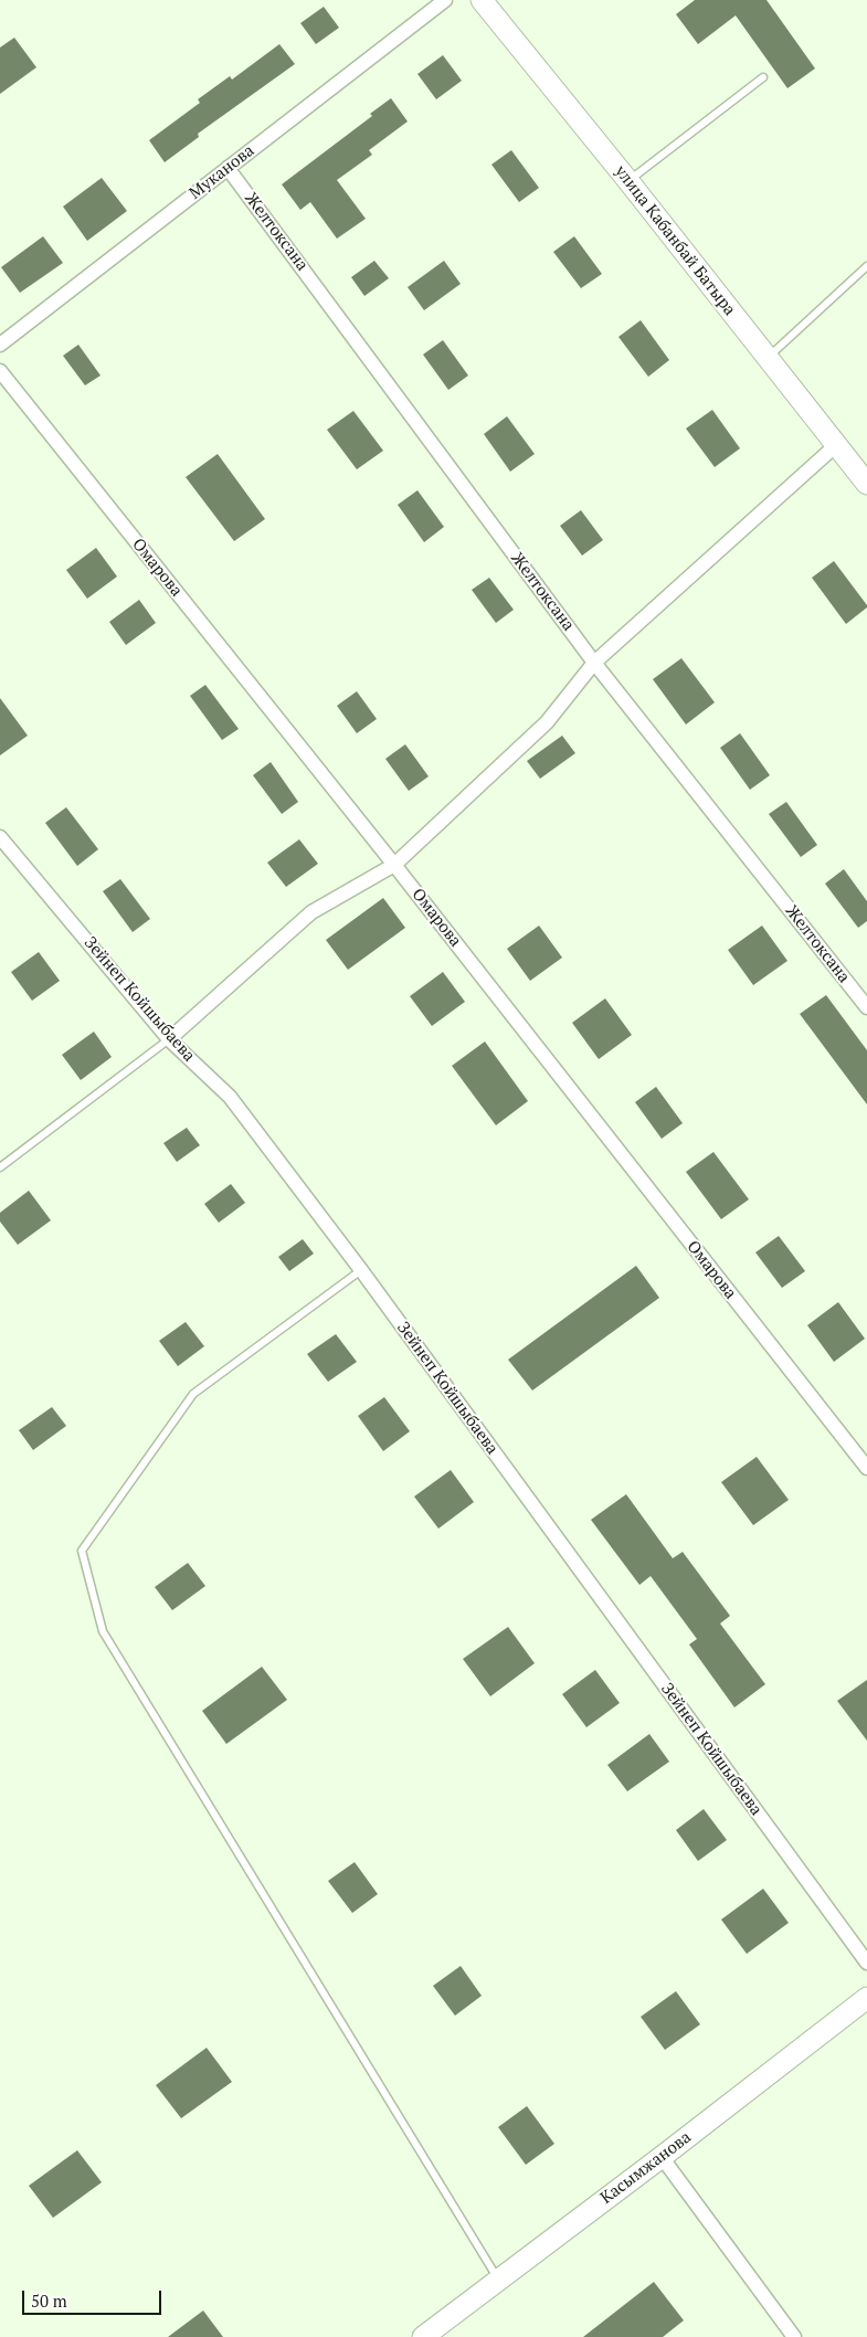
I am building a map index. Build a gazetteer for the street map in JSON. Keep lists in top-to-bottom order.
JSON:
{
  "streets": {
    "street": [
      "Муканова",
      "Желтоксана",
      "улица Кабанбай Батыра",
      "Омарова",
      "Зейнеп Койшыбаева",
      "Касымжанова"
    ]
  },
  "crossings": [
    ["Муканова", "Желтоксана"]
  ],
  "scale_bar": "50 m"
}
